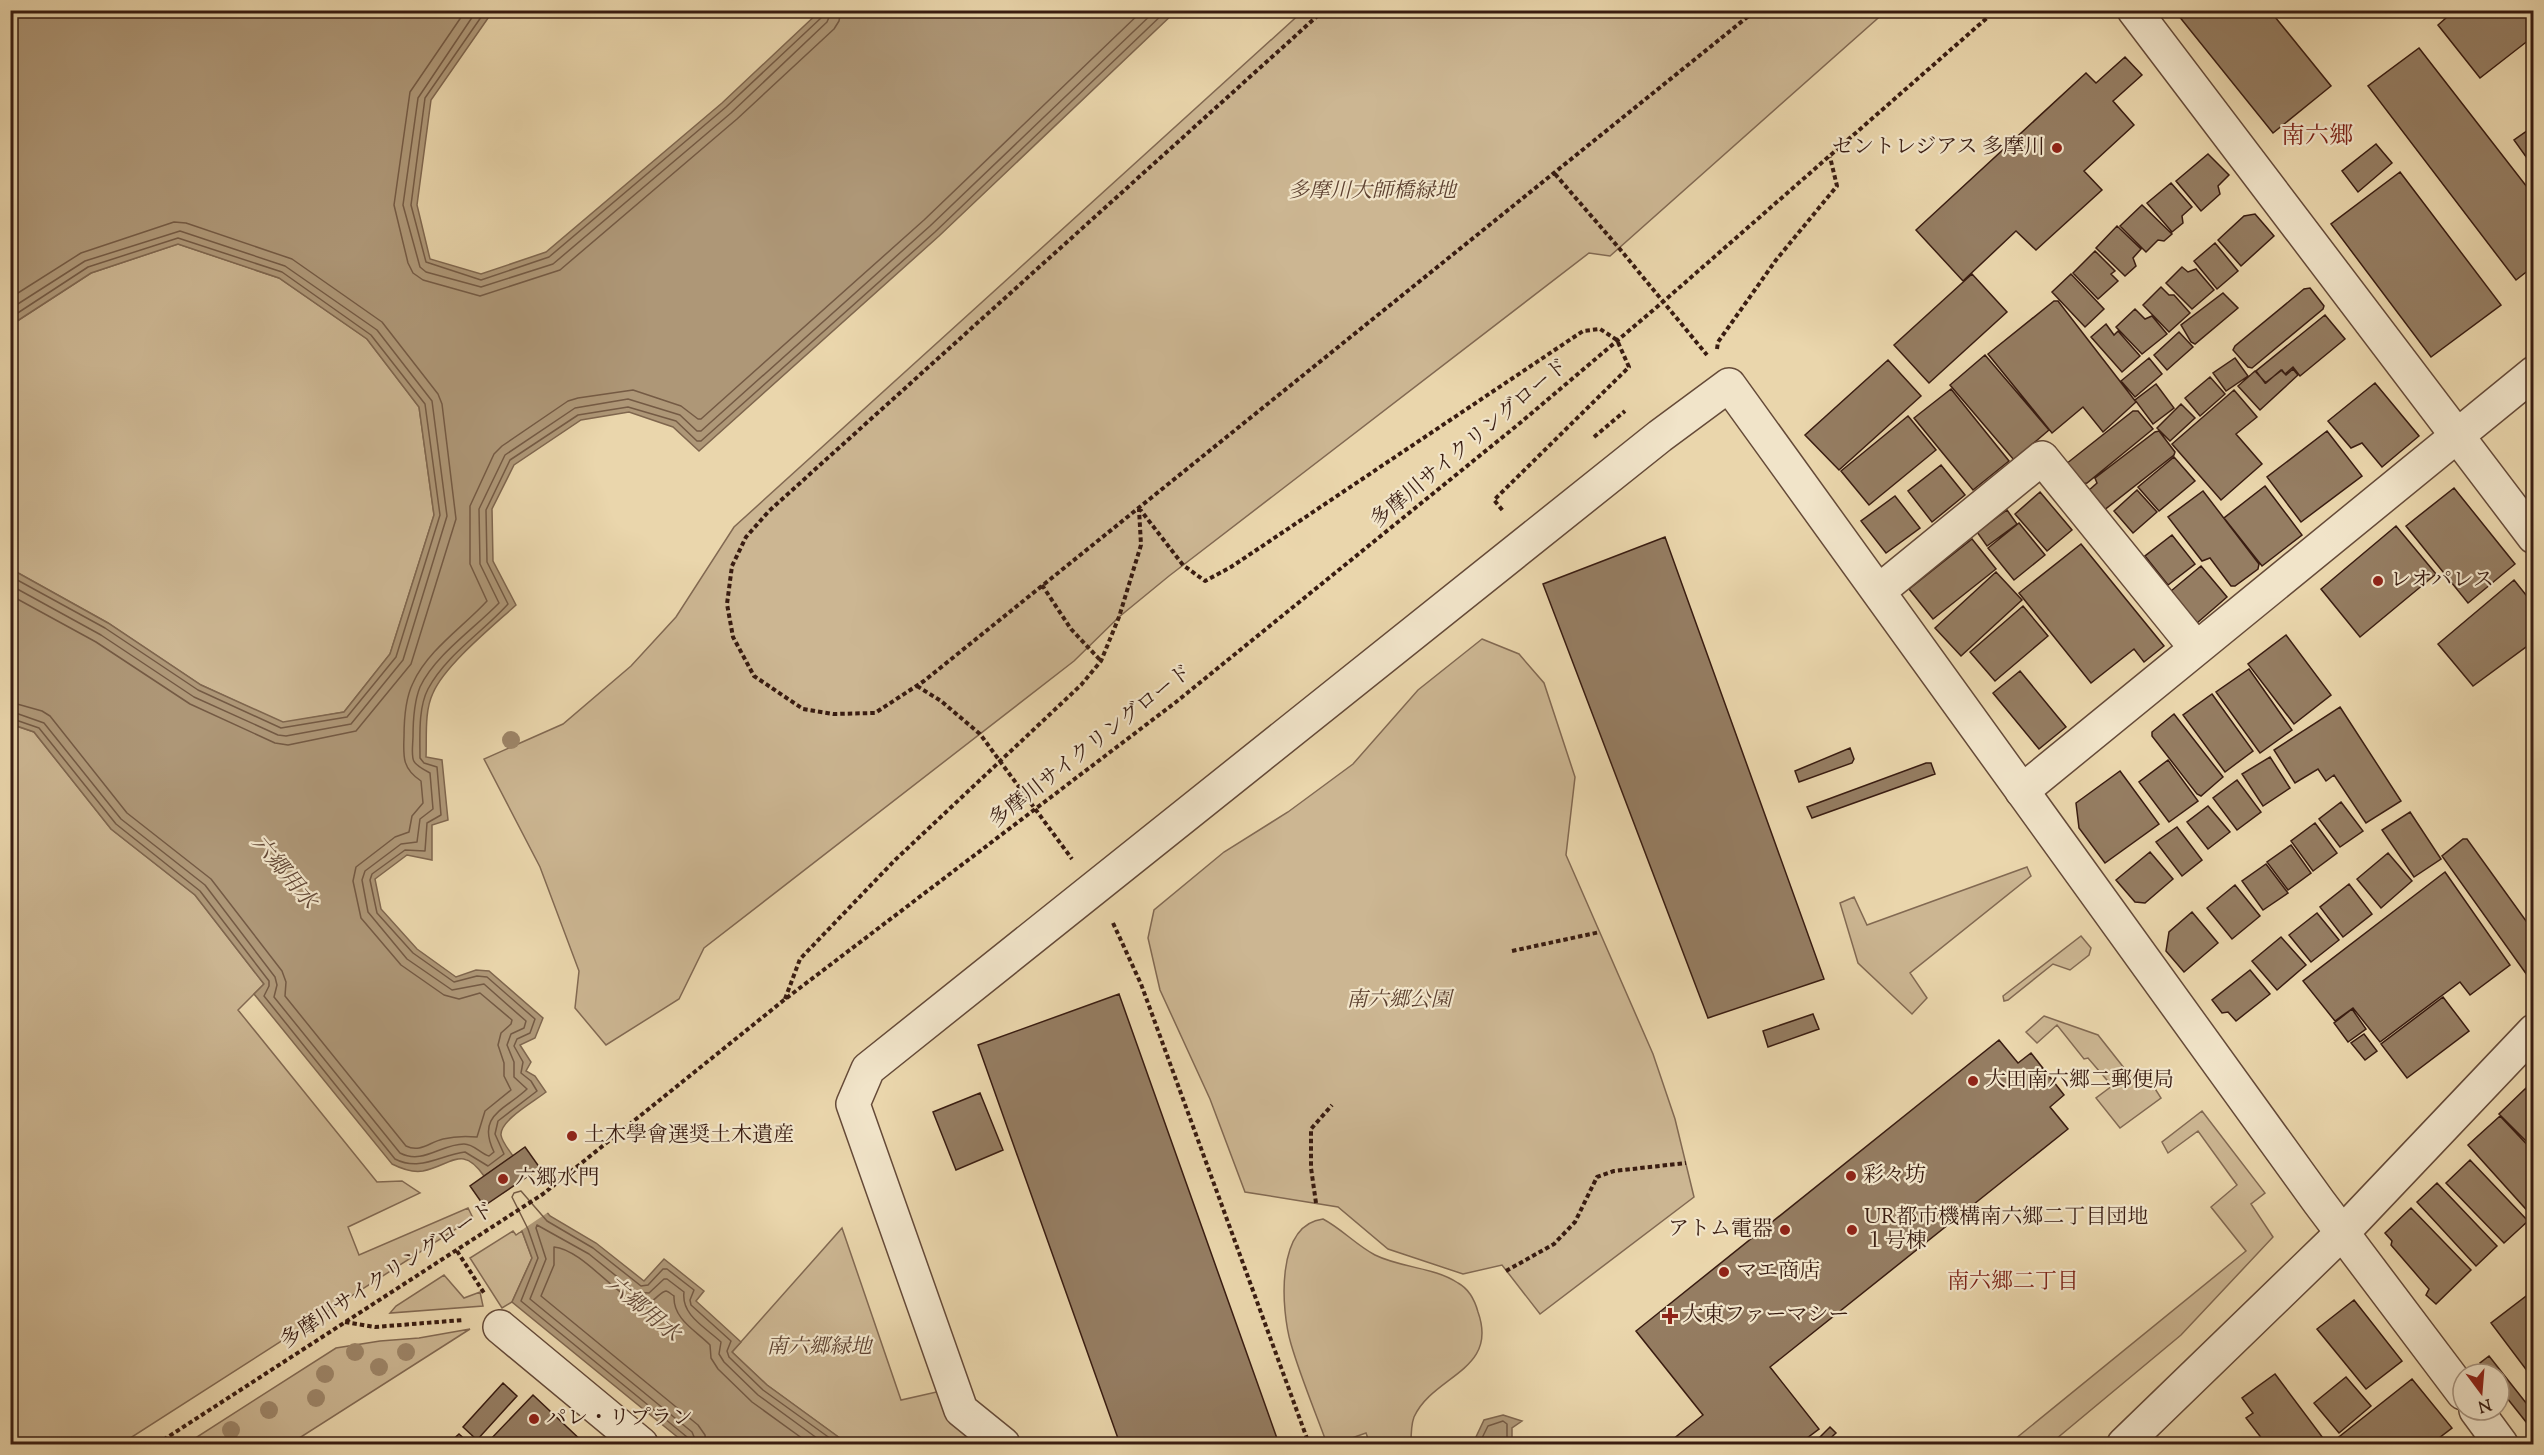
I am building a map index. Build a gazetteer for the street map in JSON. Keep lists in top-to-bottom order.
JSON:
{
  "streets": {
    "path": ["多摩川サイクリングロード"]
  },
  "districts": ["南六郷", "南六郷二丁目"],
  "water": ["六郷用水"],
  "parks": ["多摩川大師橋緑地", "南六郷公園", "南六郷緑地"],
  "places": {
    "other": [
      "セントレジアス 多摩川",
      "レオパレス",
      "大田南六郷二郵便局",
      "土木學會選奨土木遺産",
      "彩々坊",
      "六郷水門",
      "アトム電器",
      "UR都市機構南六郷二丁目団地 １号棟",
      "マエ商店",
      "パレ・リプラン"
    ],
    "health": ["大東ファーマシー"]
  },
  "north": "bottom"
}
